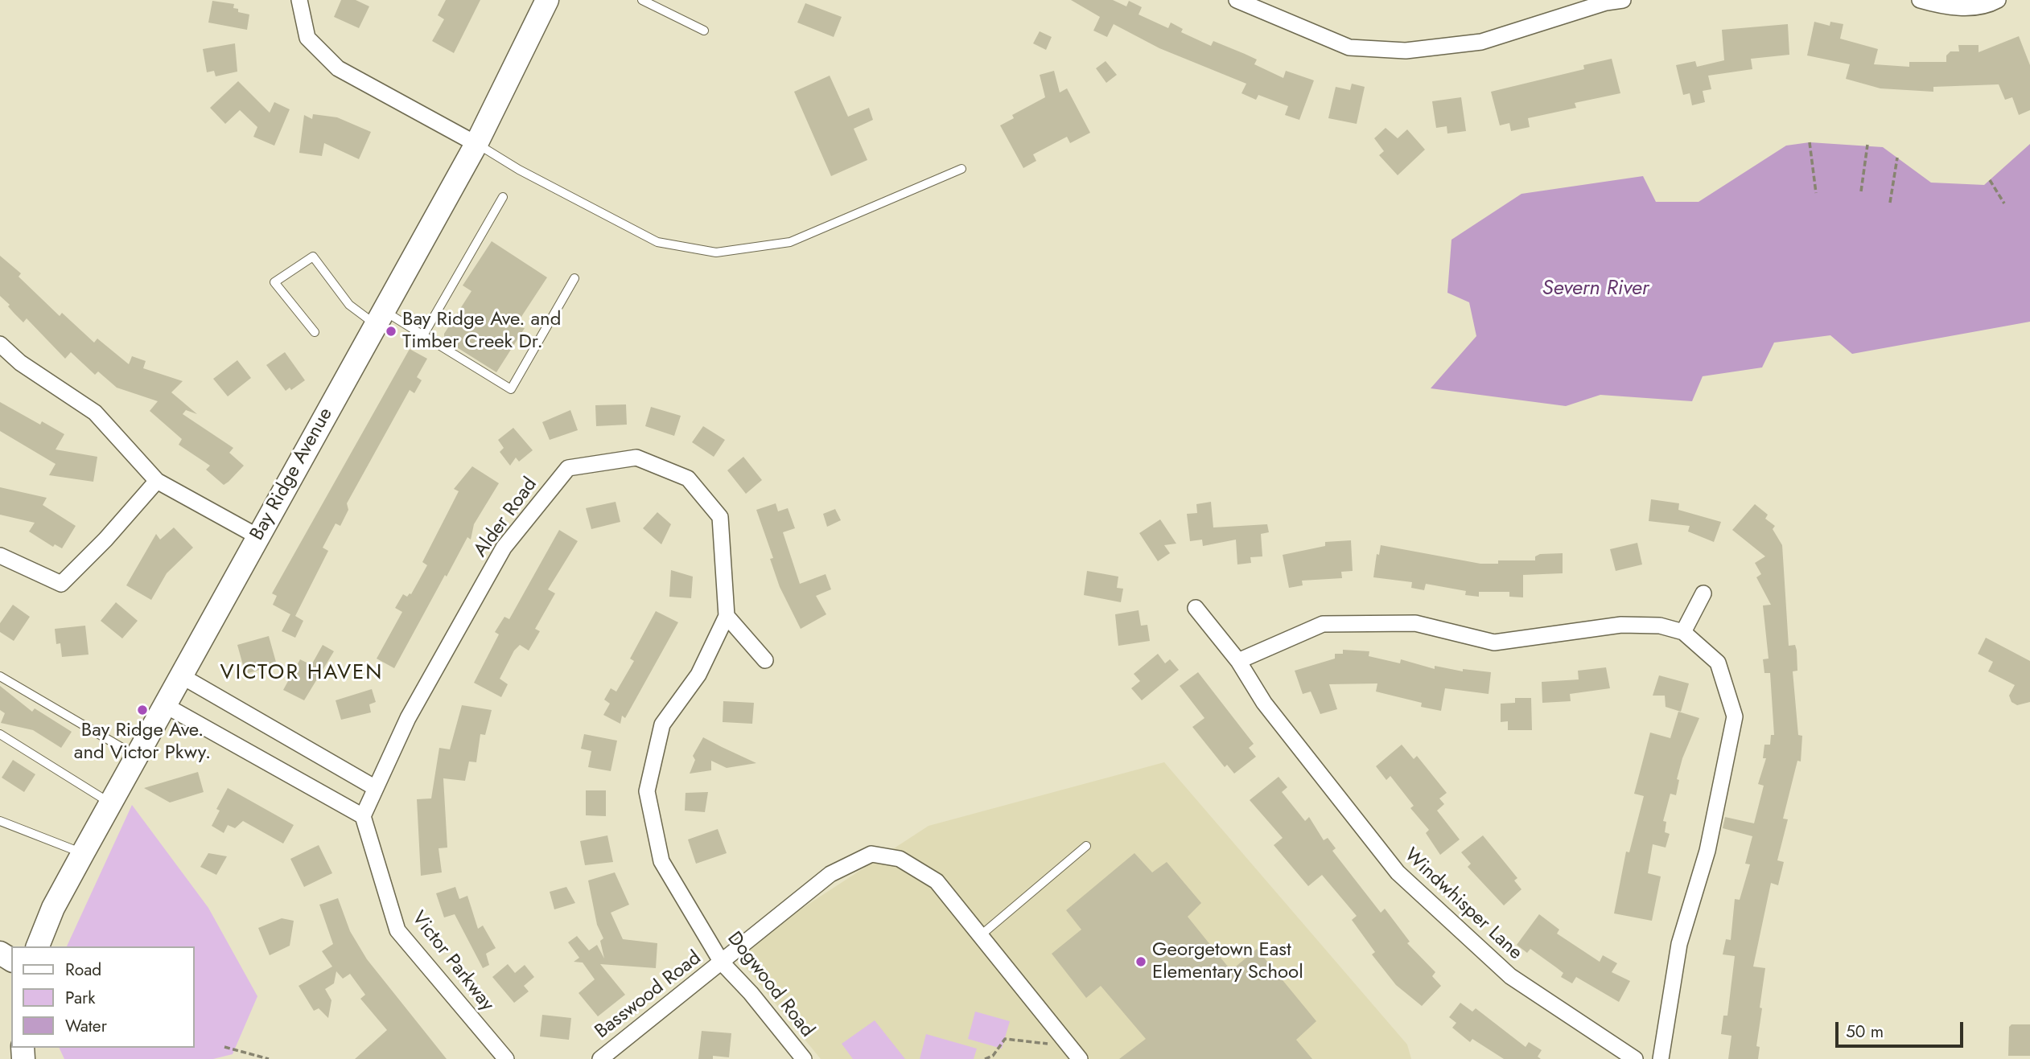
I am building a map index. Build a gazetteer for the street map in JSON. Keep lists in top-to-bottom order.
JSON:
{
  "streets": {
    "main road": ["Bay Ridge Avenue"],
    "street": [
      "Alder Road",
      "Windwhisper Lane",
      "Victor Parkway",
      "Dogwood Road",
      "Basswood Road"
    ]
  },
  "crossings": [
    ["Alder Road", "Dogwood Road"],
    ["Dogwood Road", "Basswood Road"]
  ],
  "districts": ["VICTOR HAVEN"],
  "water": ["Severn River"],
  "places": ["Bay Ridge Ave. and Timber Creek Dr.", "Bay Ridge Ave. and Victor Pkwy.", "Georgetown East Elementary School"],
  "legend": ["Road", "Park", "Water"],
  "scale_bar": "50 m"
}
